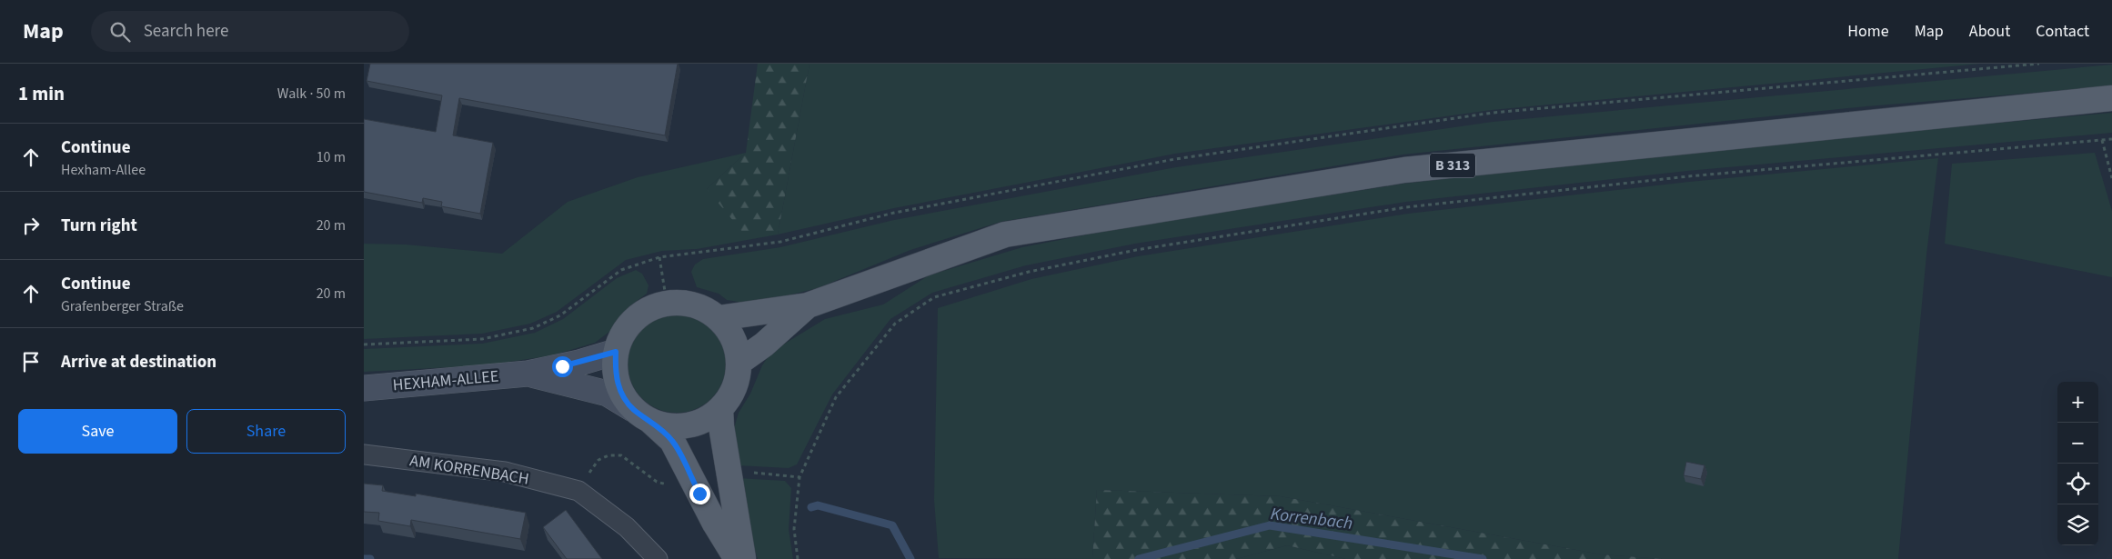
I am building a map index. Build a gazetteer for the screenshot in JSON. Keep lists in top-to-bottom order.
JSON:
{
  "streets": {
    "main road": ["B 313", "HEXHAM-ALLEE"],
    "street": ["AM KORRENBACH"]
  },
  "crossings": [
    ["B 313", "HEXHAM-ALLEE"]
  ],
  "water": ["Korrenbach"],
  "page": {
    "header": "Map",
    "search": "Search here",
    "nav": [
      "Home",
      "Map",
      "About",
      "Contact"
    ],
    "heading": ["1 min", "Walk · 50 m"],
    "list": [
      ["Continue", "Hexham-Allee", "10 m"],
      ["Turn right", "20 m"],
      ["Continue", "Grafenberger Straße", "20 m"],
      "Arrive at destination"
    ],
    "map_buttons": ["+", "−"],
    "buttons": ["Save", "Share"]
  }
}
